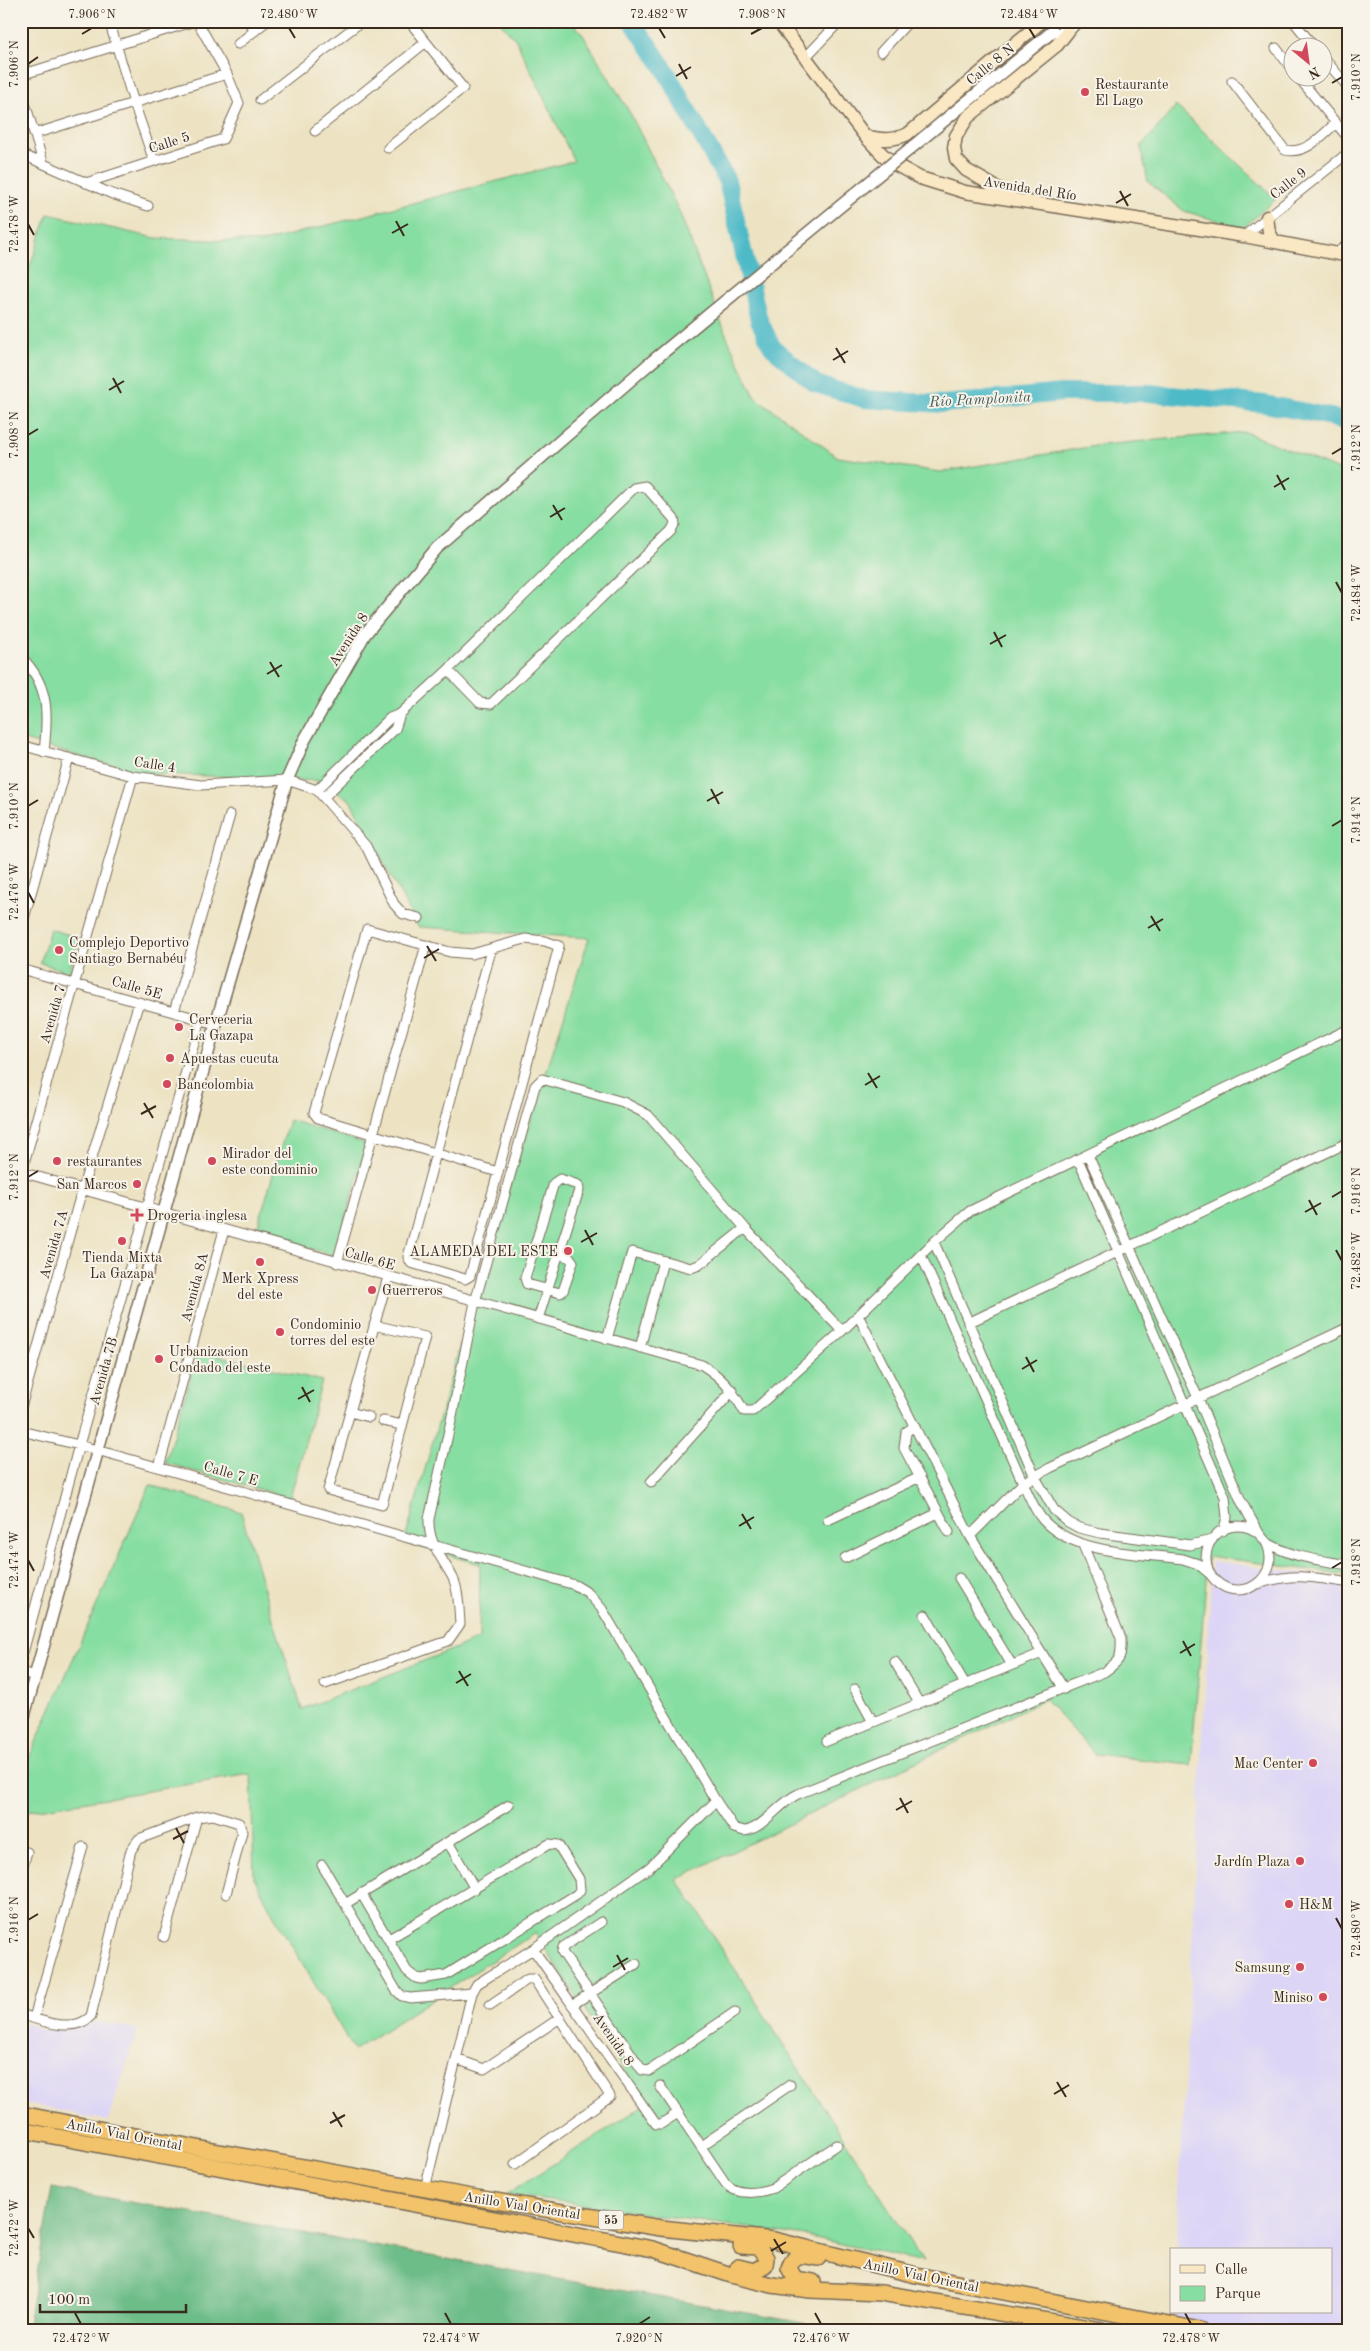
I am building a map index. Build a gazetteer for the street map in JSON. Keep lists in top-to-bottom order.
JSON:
{
  "streets": {
    "highway": ["Anillo Vial Oriental", "55"],
    "main road": ["Avenida del Río"],
    "street": [
      "Calle 8 N",
      "Calle 5",
      "Calle 9",
      "Avenida 8",
      "Calle 4",
      "Calle 5E",
      "Avenida 7",
      "Avenida 7A",
      "Calle 6E",
      "Avenida 8A",
      "Avenida 7B",
      "Calle 7 E"
    ]
  },
  "crossings": [
    ["Calle 8 N", "Avenida 8"],
    ["Calle 9", "Avenida del Río"],
    ["Avenida 8", "Calle 4"],
    ["Avenida 8", "Calle 5E"],
    ["Avenida 8", "Avenida 7B"],
    ["Calle 4", "Avenida 7"],
    ["Calle 5E", "Avenida 7"],
    ["Calle 5E", "Avenida 7A"],
    ["Calle 5E", "Avenida 7B"],
    ["Avenida 7", "Calle 6E"],
    ["Avenida 7A", "Calle 6E"],
    ["Calle 6E", "Avenida 8A"],
    ["Calle 6E", "Avenida 7B"],
    ["Avenida 8A", "Calle 7 E"],
    ["Avenida 7B", "Calle 7 E"]
  ],
  "water": ["Río Pamplonita"],
  "places": {
    "other": [
      "Restaurante El Lago",
      "Complejo Deportivo Santiago Bernabéu",
      "Cerveceria La Gazapa",
      "Apuestas cucuta",
      "Bancolombia",
      "restaurantes",
      "Mirador del este condominio",
      "San Marcos",
      "Tienda Mixta La Gazapa",
      "ALAMEDA DEL ESTE",
      "Merk Xpress del este",
      "Guerreros",
      "Condominio torres del este",
      "Urbanizacion Condado del este",
      "Mac Center",
      "Jardín Plaza",
      "H&M",
      "Samsung",
      "Miniso"
    ],
    "health": ["Drogeria inglesa"]
  },
  "legend": ["Calle", "Parque"],
  "scale_bar": "100 m",
  "north": "bottom right",
  "coordinates": [
    "7.906°N",
    "72.480°W",
    "72.482°W",
    "7.908°N",
    "72.484°W",
    "7.910°N",
    "72.478°W",
    "7.912°N",
    "7.914°N",
    "72.476°W",
    "7.916°N",
    "72.474°W",
    "7.918°N",
    "72.472°W",
    "7.920°N"
  ]
}
